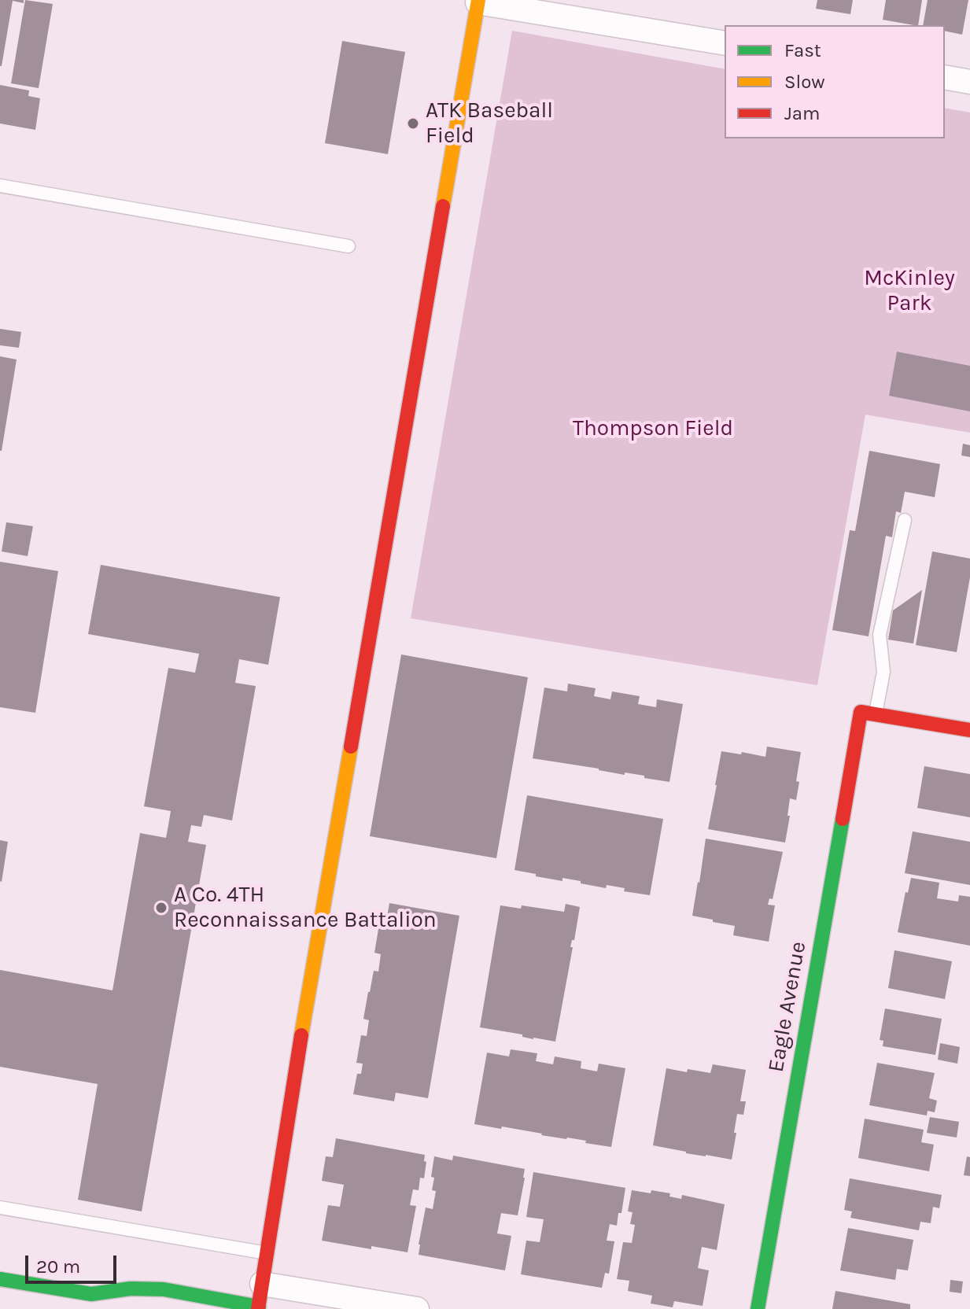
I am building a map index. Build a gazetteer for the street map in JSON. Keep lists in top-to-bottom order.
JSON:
{
  "streets": {
    "street": ["Eagle Avenue"]
  },
  "parks": ["McKinley Park", "Thompson Field"],
  "places": ["ATK Baseball Field", "A Co. 4TH Reconnaissance Battalion"],
  "legend": ["Fast", "Slow", "Jam"],
  "scale_bar": "20 m"
}
